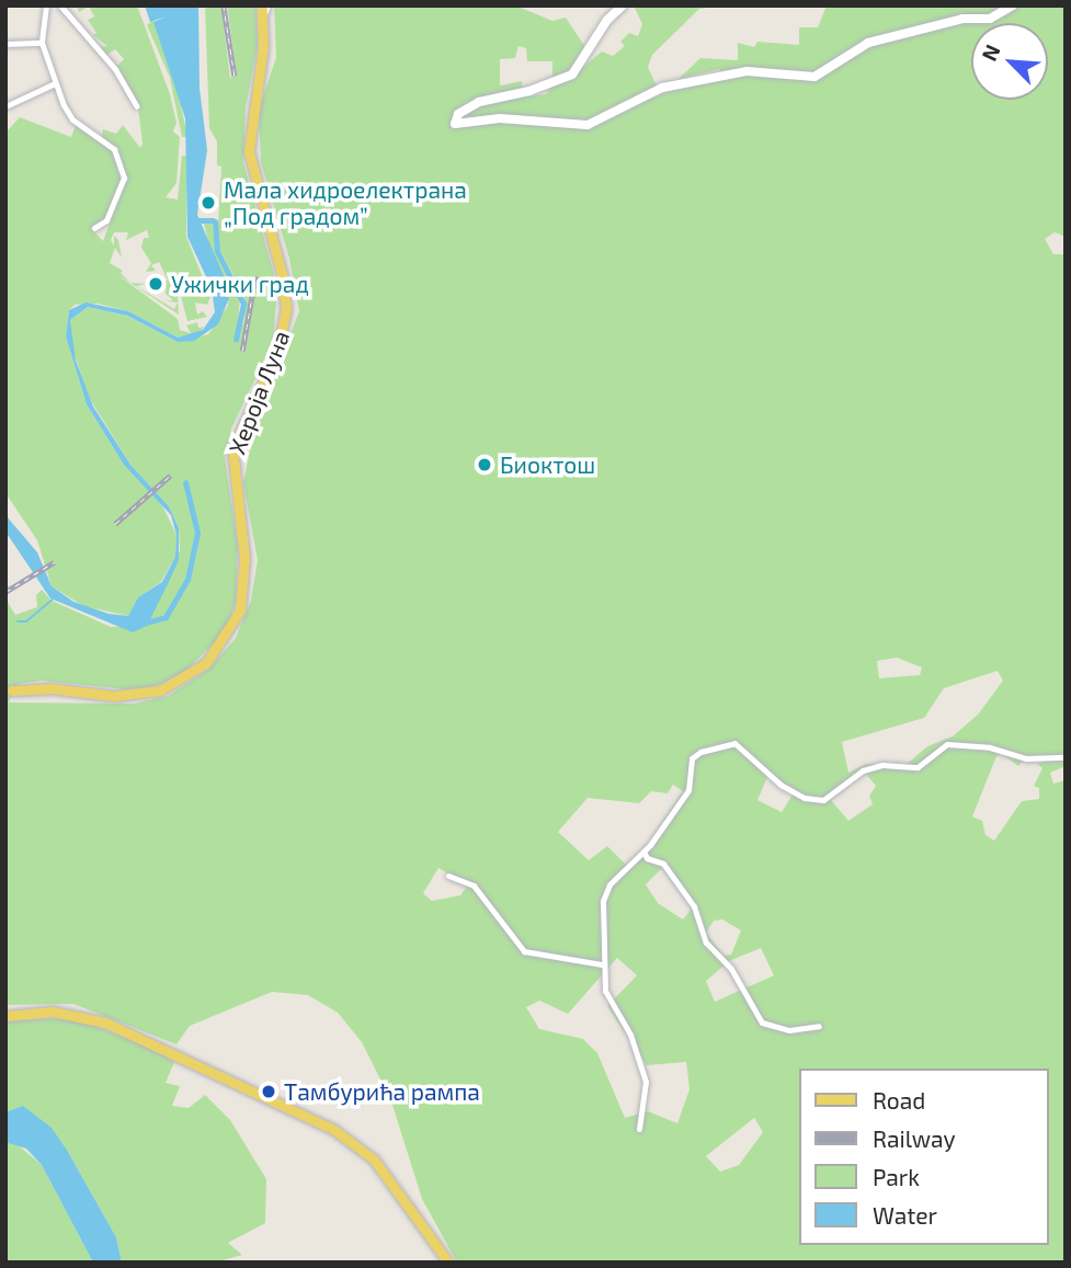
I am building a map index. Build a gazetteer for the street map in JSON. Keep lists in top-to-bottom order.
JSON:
{
  "streets": {
    "main road": ["Хероја Луна"]
  },
  "places": [
    "Мала хидроелектрана „Под градом”",
    "Ужички град",
    "Биоктош",
    "Тамбурића рампа"
  ],
  "legend": [
    "Road",
    "Railway",
    "Park",
    "Water"
  ],
  "north": "top left"
}
